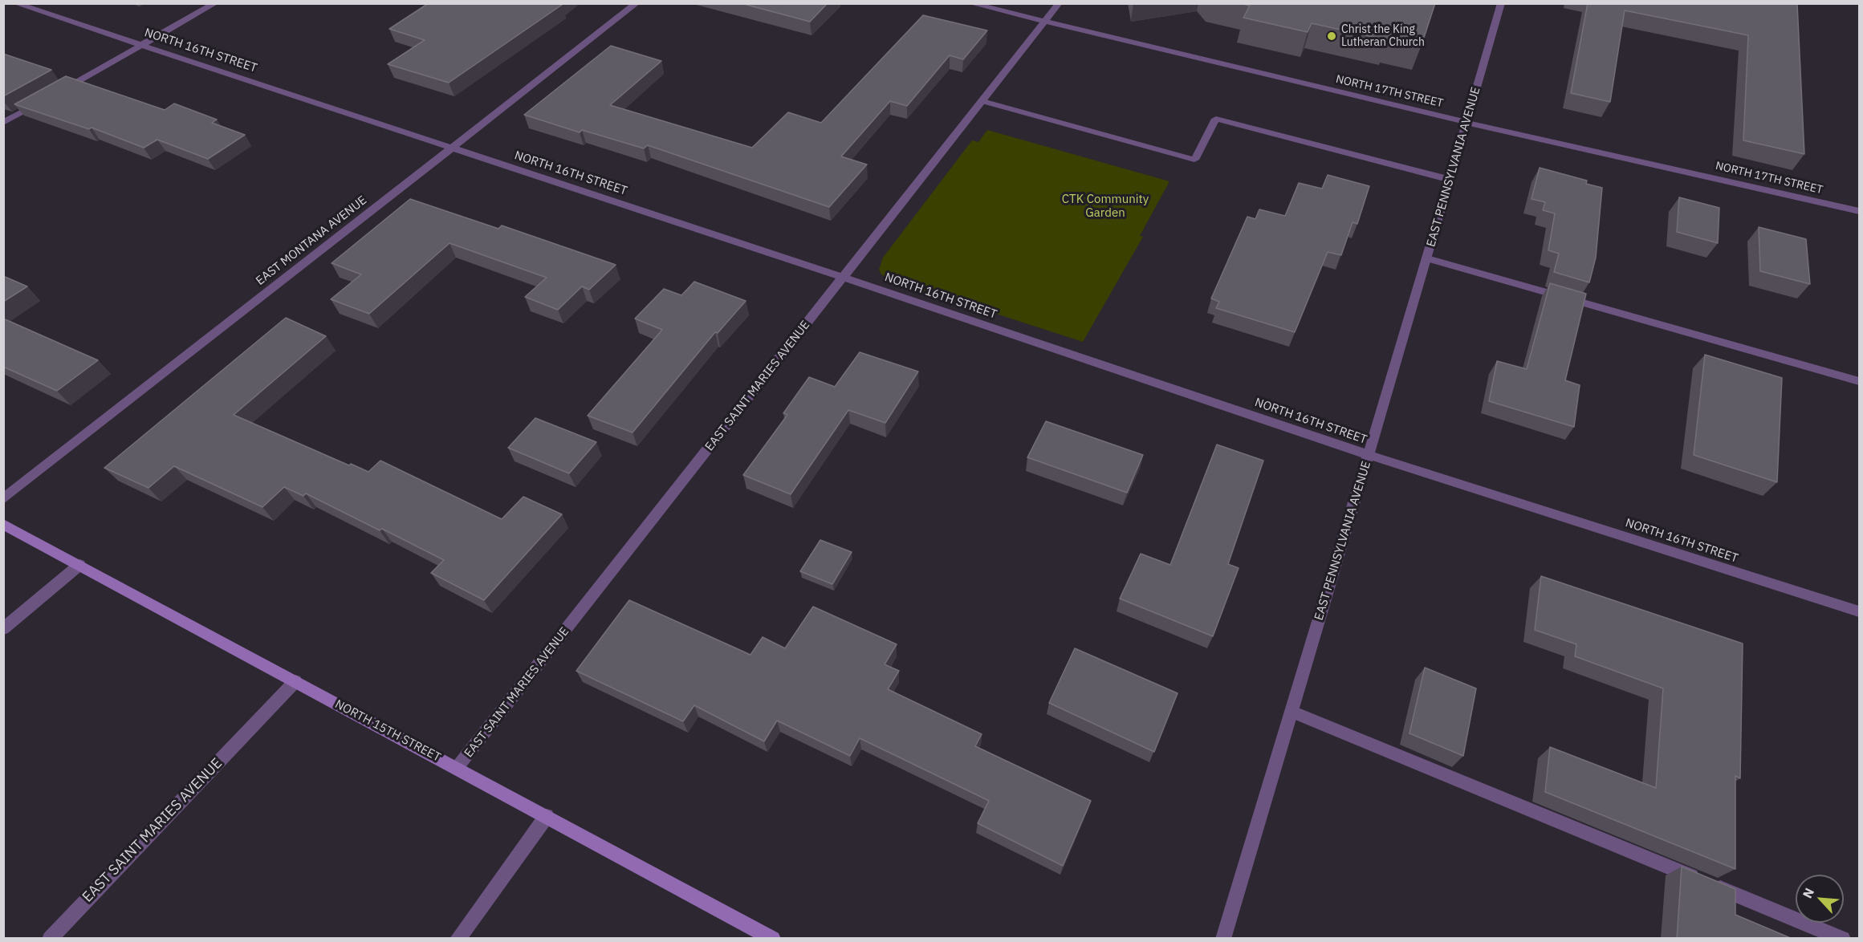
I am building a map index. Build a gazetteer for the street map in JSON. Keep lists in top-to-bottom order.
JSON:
{
  "streets": {
    "main road": ["NORTH 15TH STREET"],
    "street": [
      "NORTH 16TH STREET",
      "NORTH 17TH STREET",
      "EAST PENNSYLVANIA AVENUE",
      "EAST MONTANA AVENUE",
      "EAST SAINT MARIES AVENUE"
    ]
  },
  "crossings": [
    ["NORTH 16TH STREET", "EAST PENNSYLVANIA AVENUE"],
    ["NORTH 16TH STREET", "EAST MONTANA AVENUE"],
    ["NORTH 16TH STREET", "EAST SAINT MARIES AVENUE"],
    ["NORTH 17TH STREET", "EAST PENNSYLVANIA AVENUE"],
    ["NORTH 17TH STREET", "EAST SAINT MARIES AVENUE"],
    ["EAST SAINT MARIES AVENUE", "NORTH 15TH STREET"]
  ],
  "parks": ["CTK Community Garden"],
  "places": ["Christ the King Lutheran Church"],
  "north": "top left"
}
